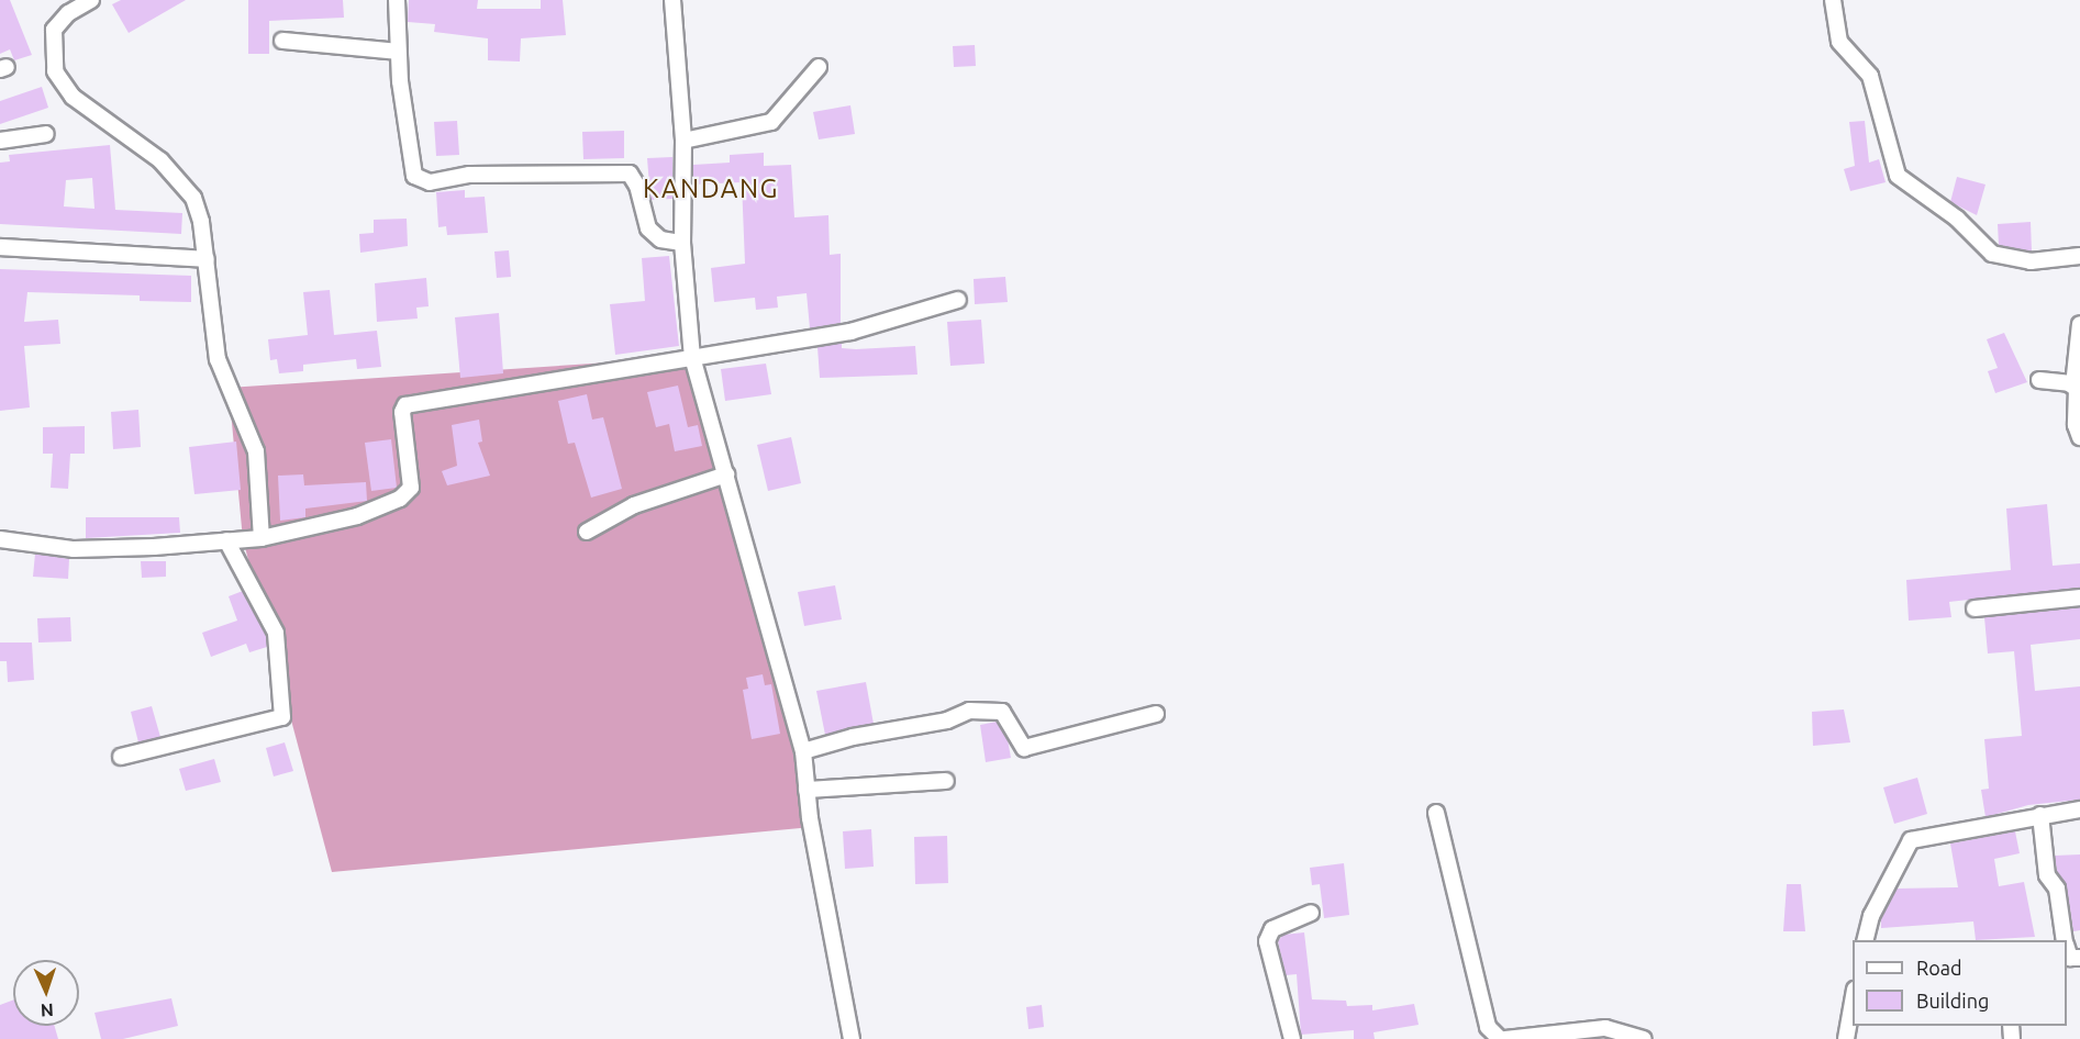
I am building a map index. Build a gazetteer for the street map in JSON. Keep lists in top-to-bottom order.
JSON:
{
  "districts": ["KANDANG"],
  "legend": ["Road", "Building"],
  "north": "bottom"
}
